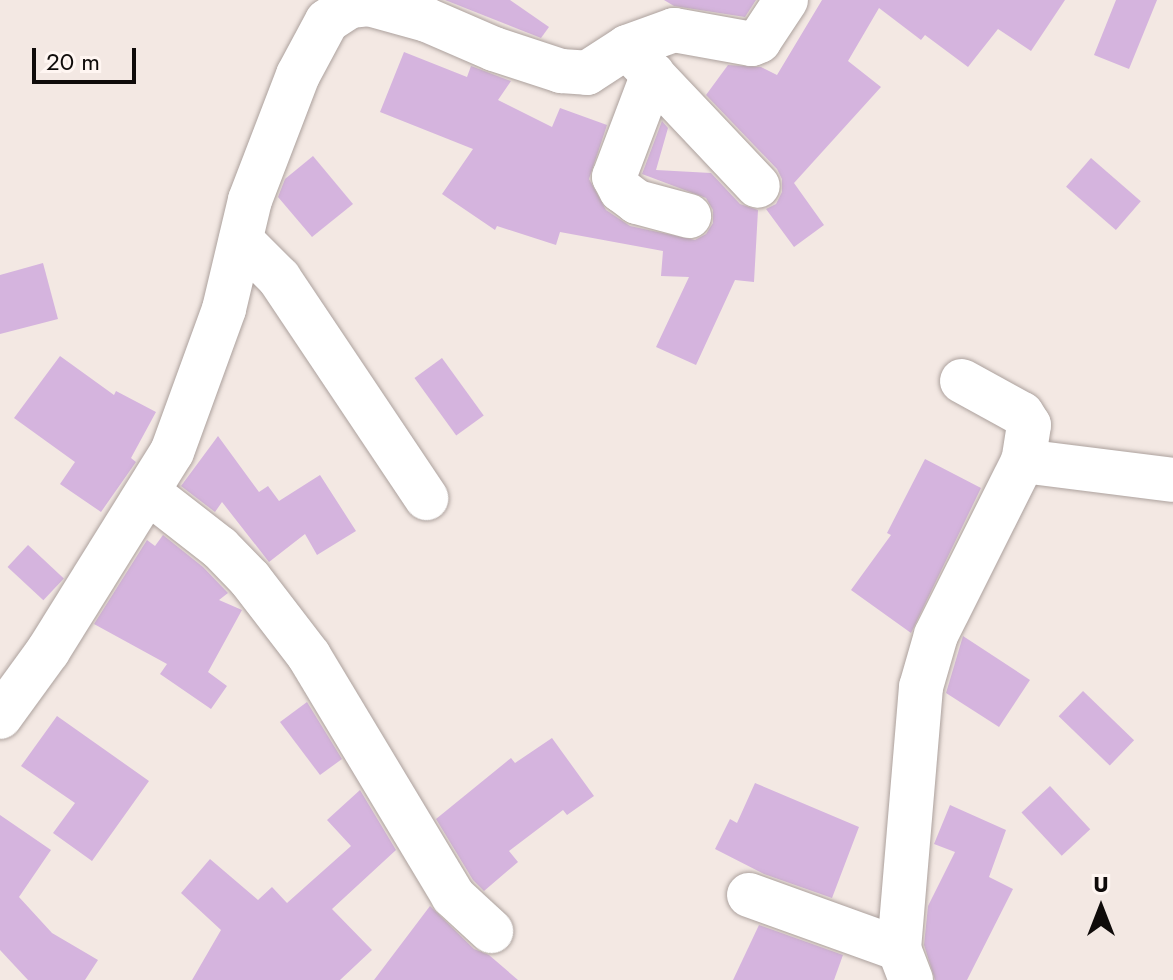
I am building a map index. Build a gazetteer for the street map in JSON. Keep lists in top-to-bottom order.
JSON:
{
  "scale_bar": "20 m",
  "north": "top"
}
